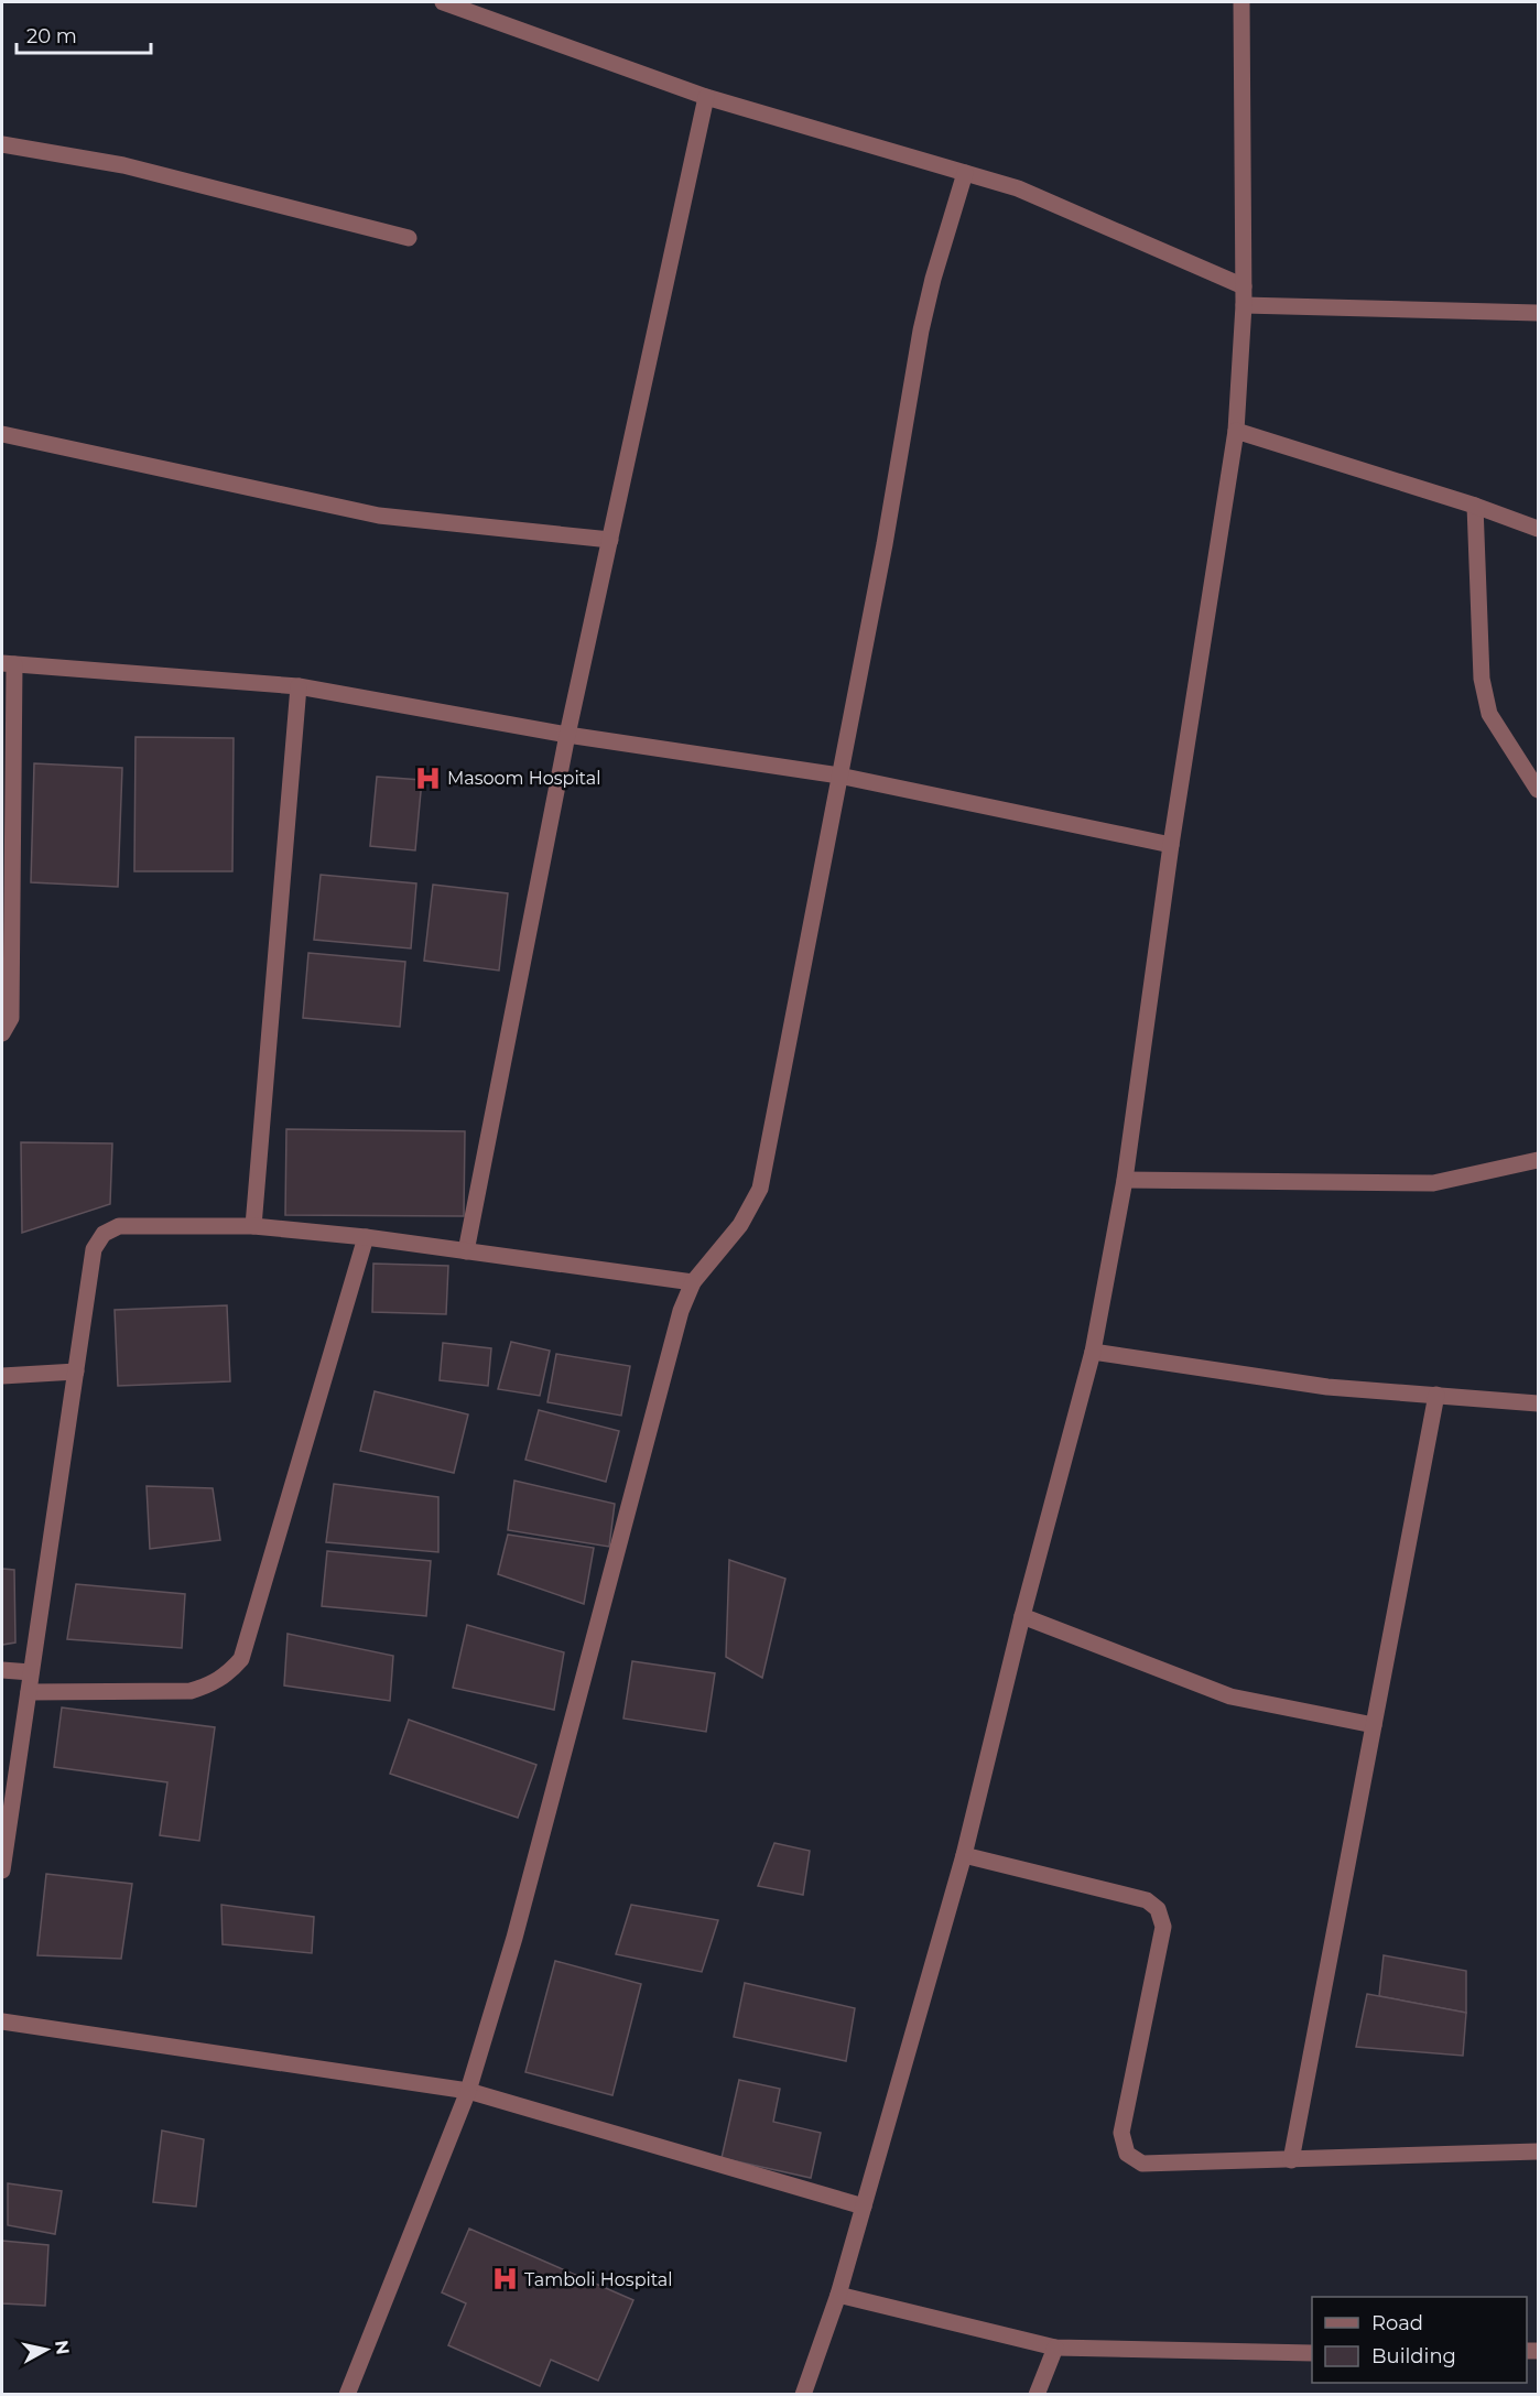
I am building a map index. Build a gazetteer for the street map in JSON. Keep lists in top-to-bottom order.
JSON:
{
  "places": {
    "hospital": ["Masoom Hospital", "Tamboli Hospital"]
  },
  "legend": ["Road", "Building"],
  "scale_bar": "20 m",
  "north": "right"
}
